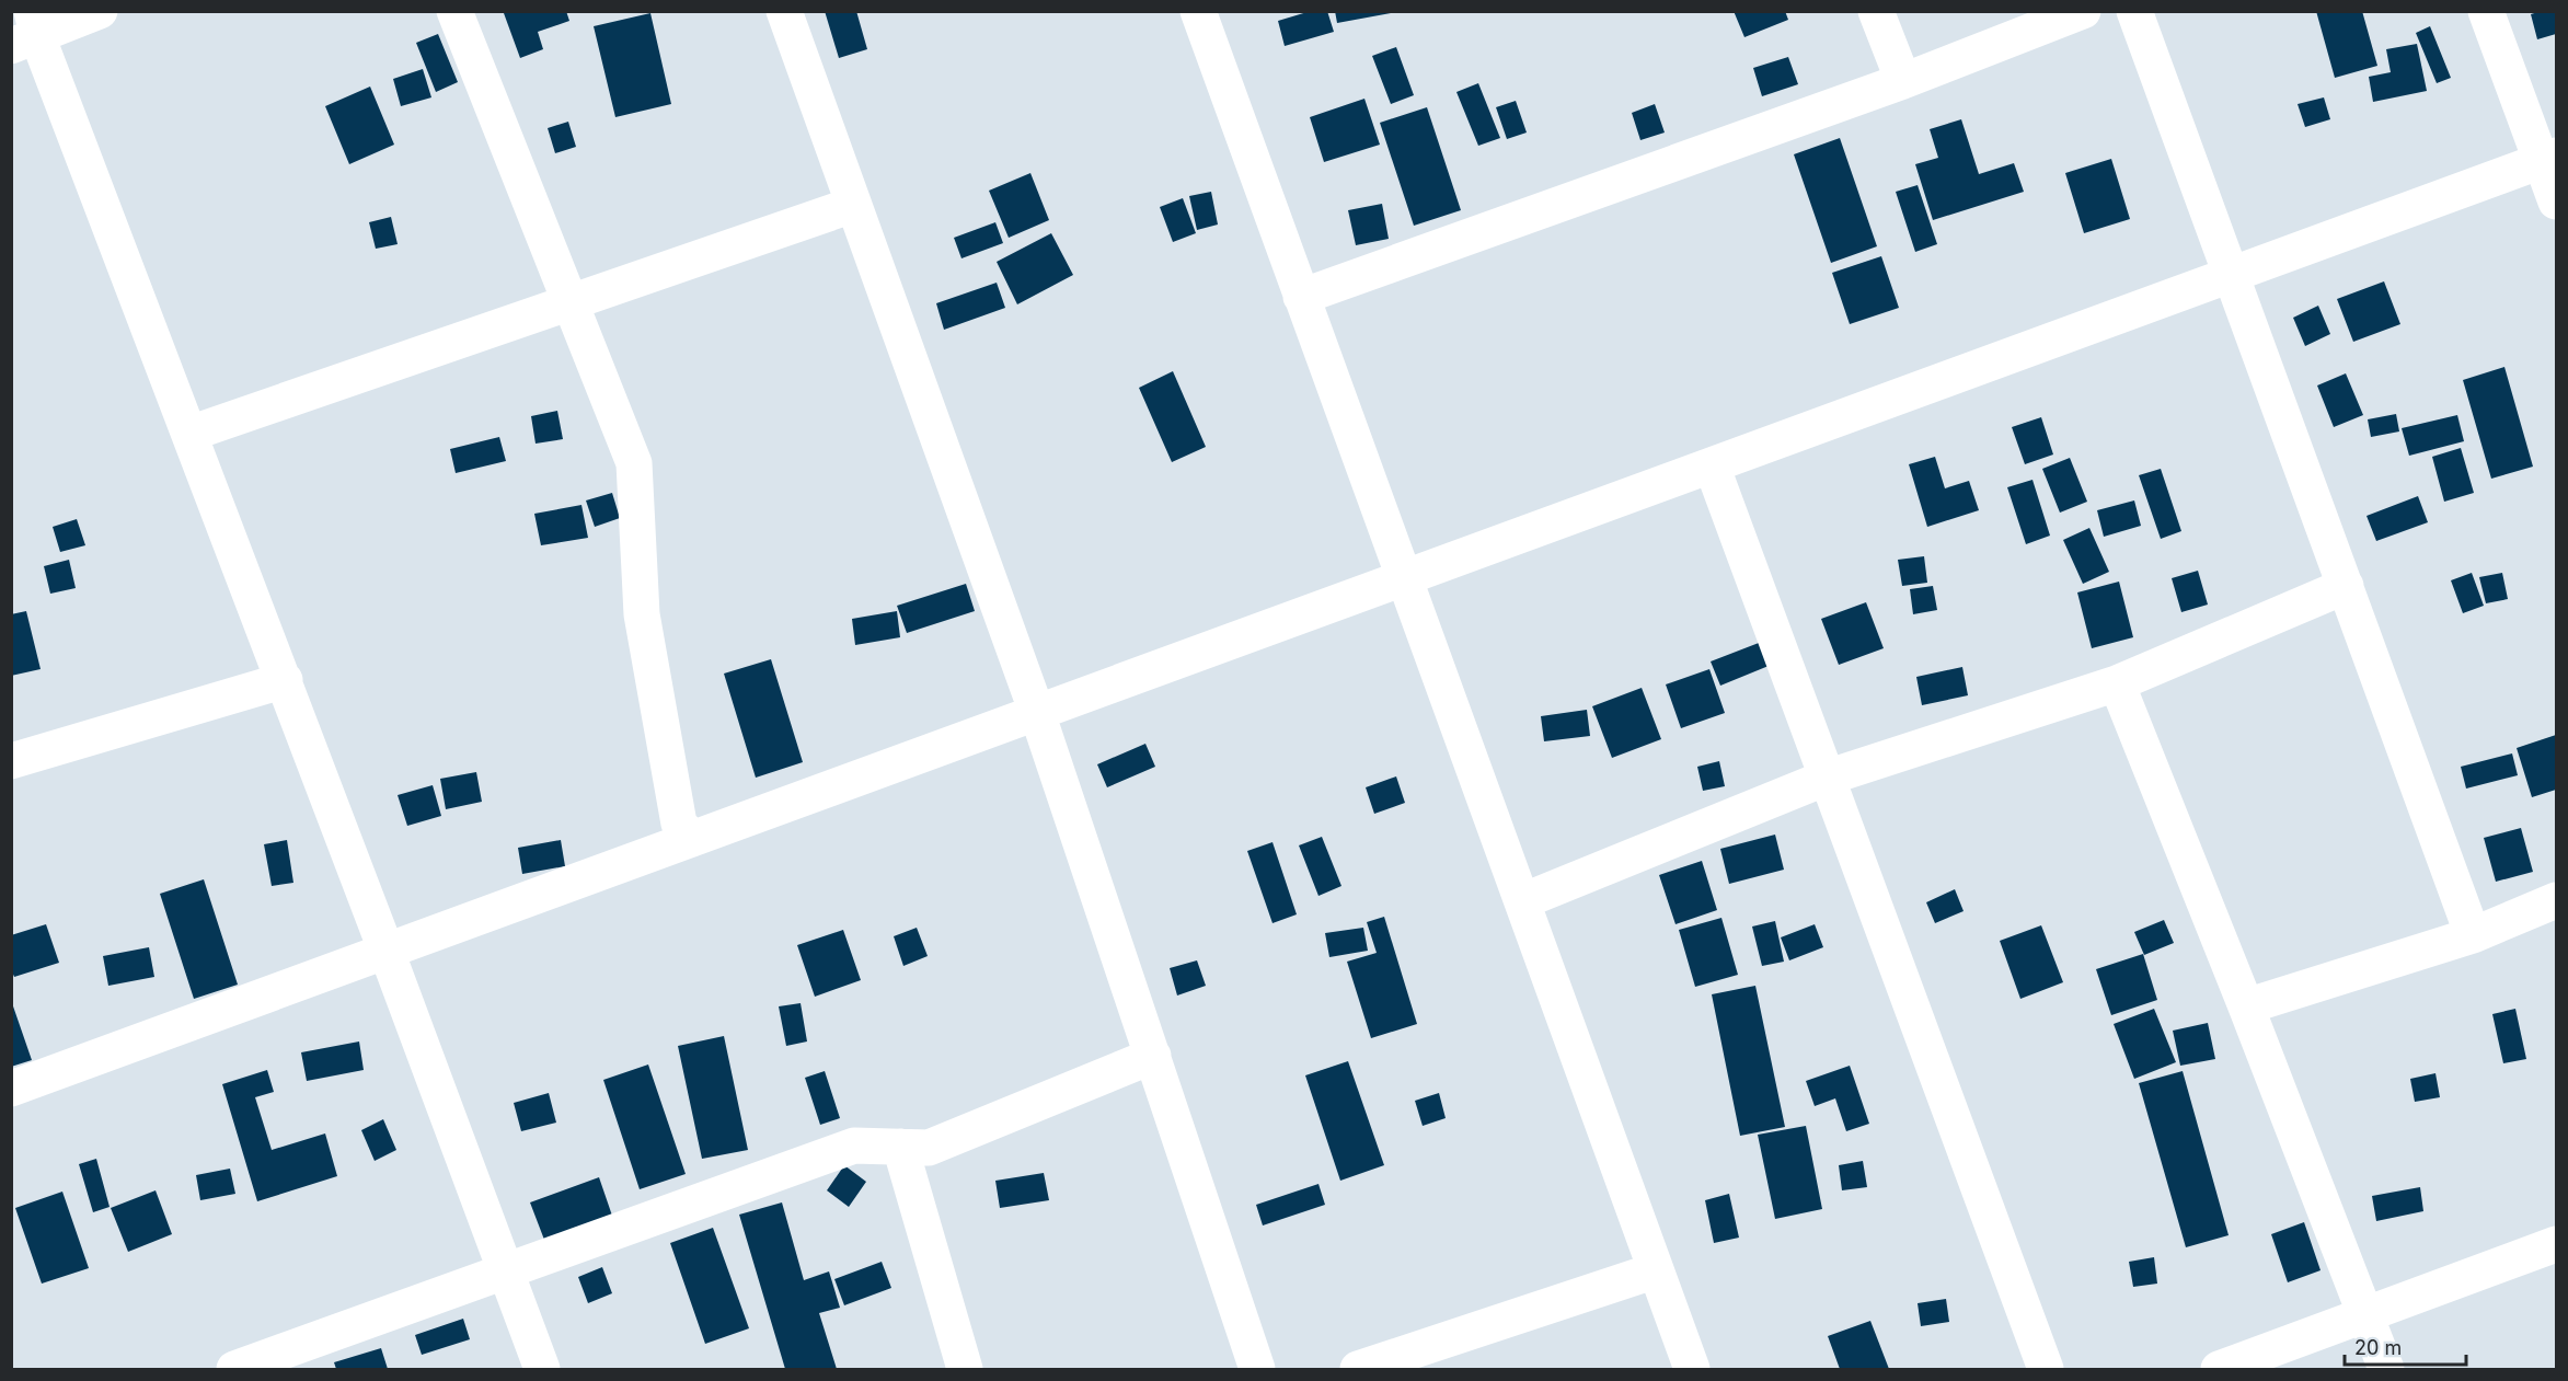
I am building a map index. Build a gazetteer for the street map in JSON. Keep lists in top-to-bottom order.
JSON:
{
  "scale_bar": "20 m"
}
